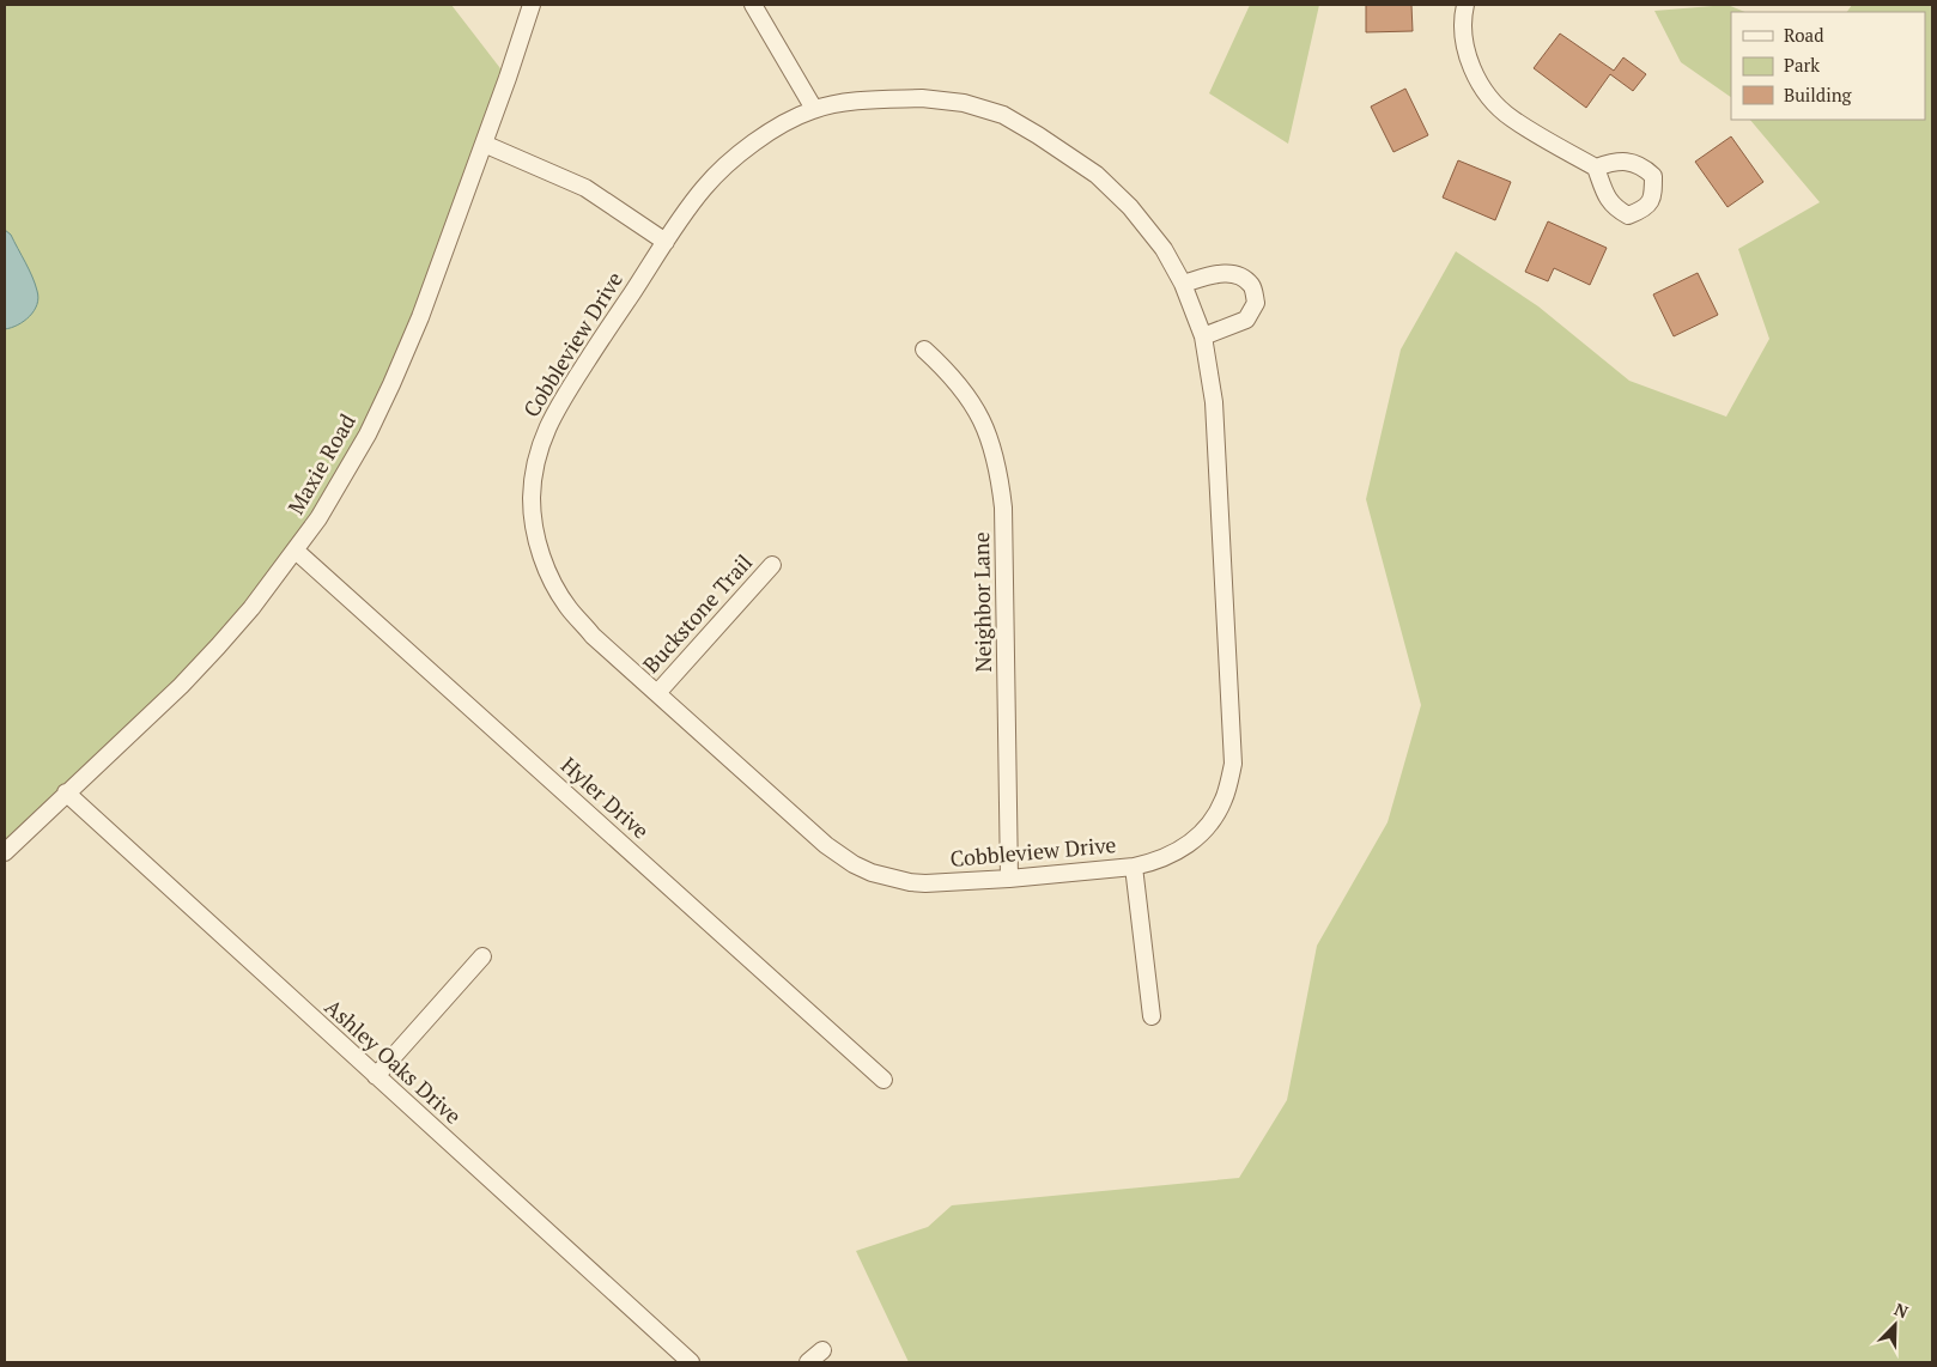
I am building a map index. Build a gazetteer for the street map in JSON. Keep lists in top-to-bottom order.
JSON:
{
  "streets": {
    "street": [
      "Cobbleview Drive",
      "Maxie Road",
      "Neighbor Lane",
      "Buckstone Trail",
      "Hyler Drive",
      "Ashley Oaks Drive"
    ]
  },
  "crossings": [
    ["Cobbleview Drive", "Neighbor Lane"],
    ["Cobbleview Drive", "Buckstone Trail"],
    ["Maxie Road", "Hyler Drive"],
    ["Maxie Road", "Ashley Oaks Drive"]
  ],
  "legend": ["Road", "Park", "Building"],
  "north": "top right"
}
